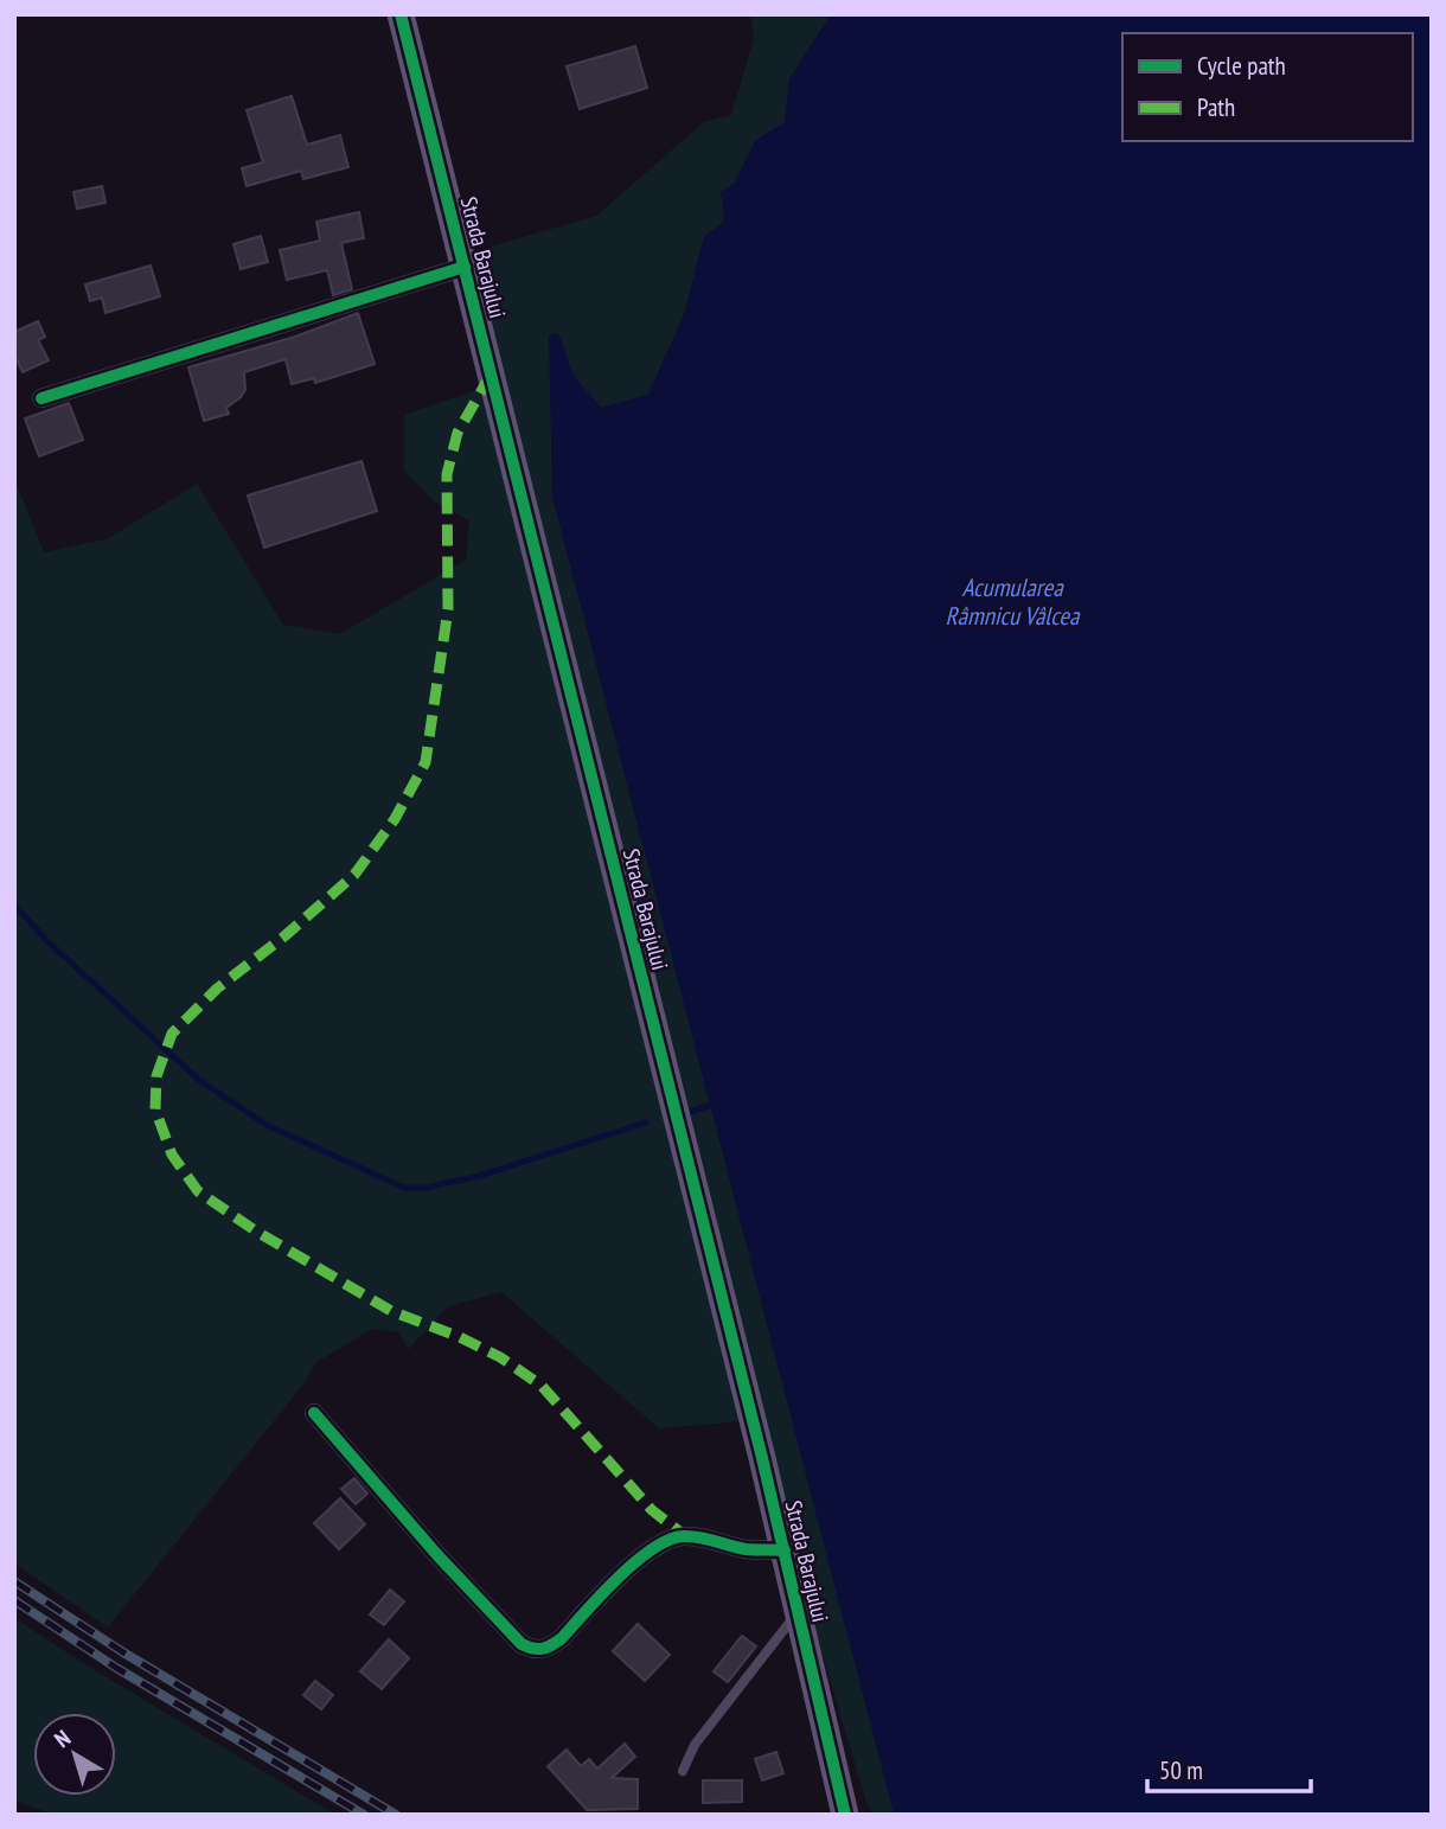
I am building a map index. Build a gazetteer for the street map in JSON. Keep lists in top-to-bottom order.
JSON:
{
  "streets": {
    "street": ["Strada Barajului"]
  },
  "water": ["Acumularea Râmnicu Vâlcea"],
  "legend": ["Cycle path", "Path"],
  "scale_bar": "50 m",
  "north": "top left"
}
